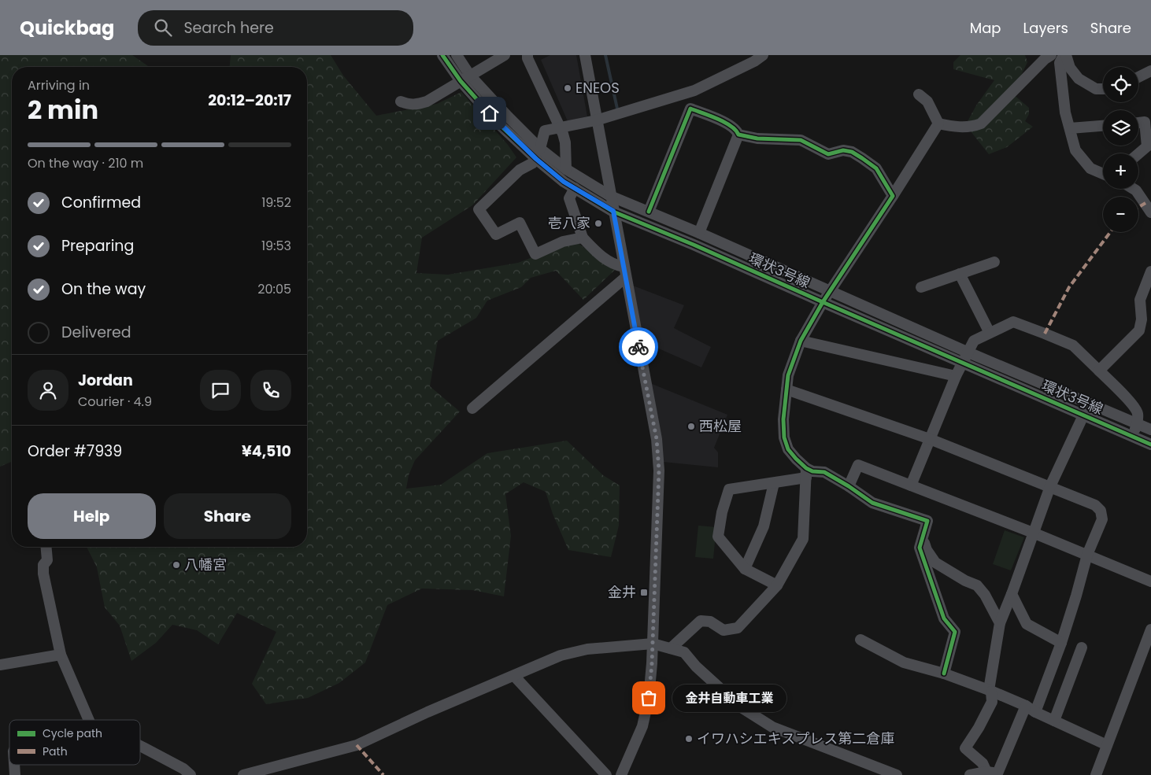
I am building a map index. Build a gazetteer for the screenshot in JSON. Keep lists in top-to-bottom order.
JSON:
{
  "streets": {
    "street": ["環状3号線"]
  },
  "places": {
    "other": [
      "ENEOS",
      "壱八家",
      "西松屋",
      "八幡宮",
      "金井自動車工業",
      "イワハシエキスプレス第二倉庫"
    ],
    "transit": ["金井"]
  },
  "legend": ["Cycle path", "Path"],
  "page": {
    "header": "Quickbag",
    "search": "Search here",
    "nav": ["Map", "Layers", "Share"],
    "map_buttons": ["+", "−"],
    "heading": ["2 min", "Arriving in", "20:12–20:17"],
    "panel": [
      "Jordan",
      "Courier · 4.9",
      "Order #7939",
      "¥4,510"
    ],
    "bar": "On the way · 210 m",
    "list": [
      ["Confirmed", "19:52"],
      ["Preparing", "19:53"],
      ["On the way", "20:05"],
      "Delivered"
    ],
    "buttons": ["Help", "Share"],
    "bubble": "金井自動車工業"
  }
}
